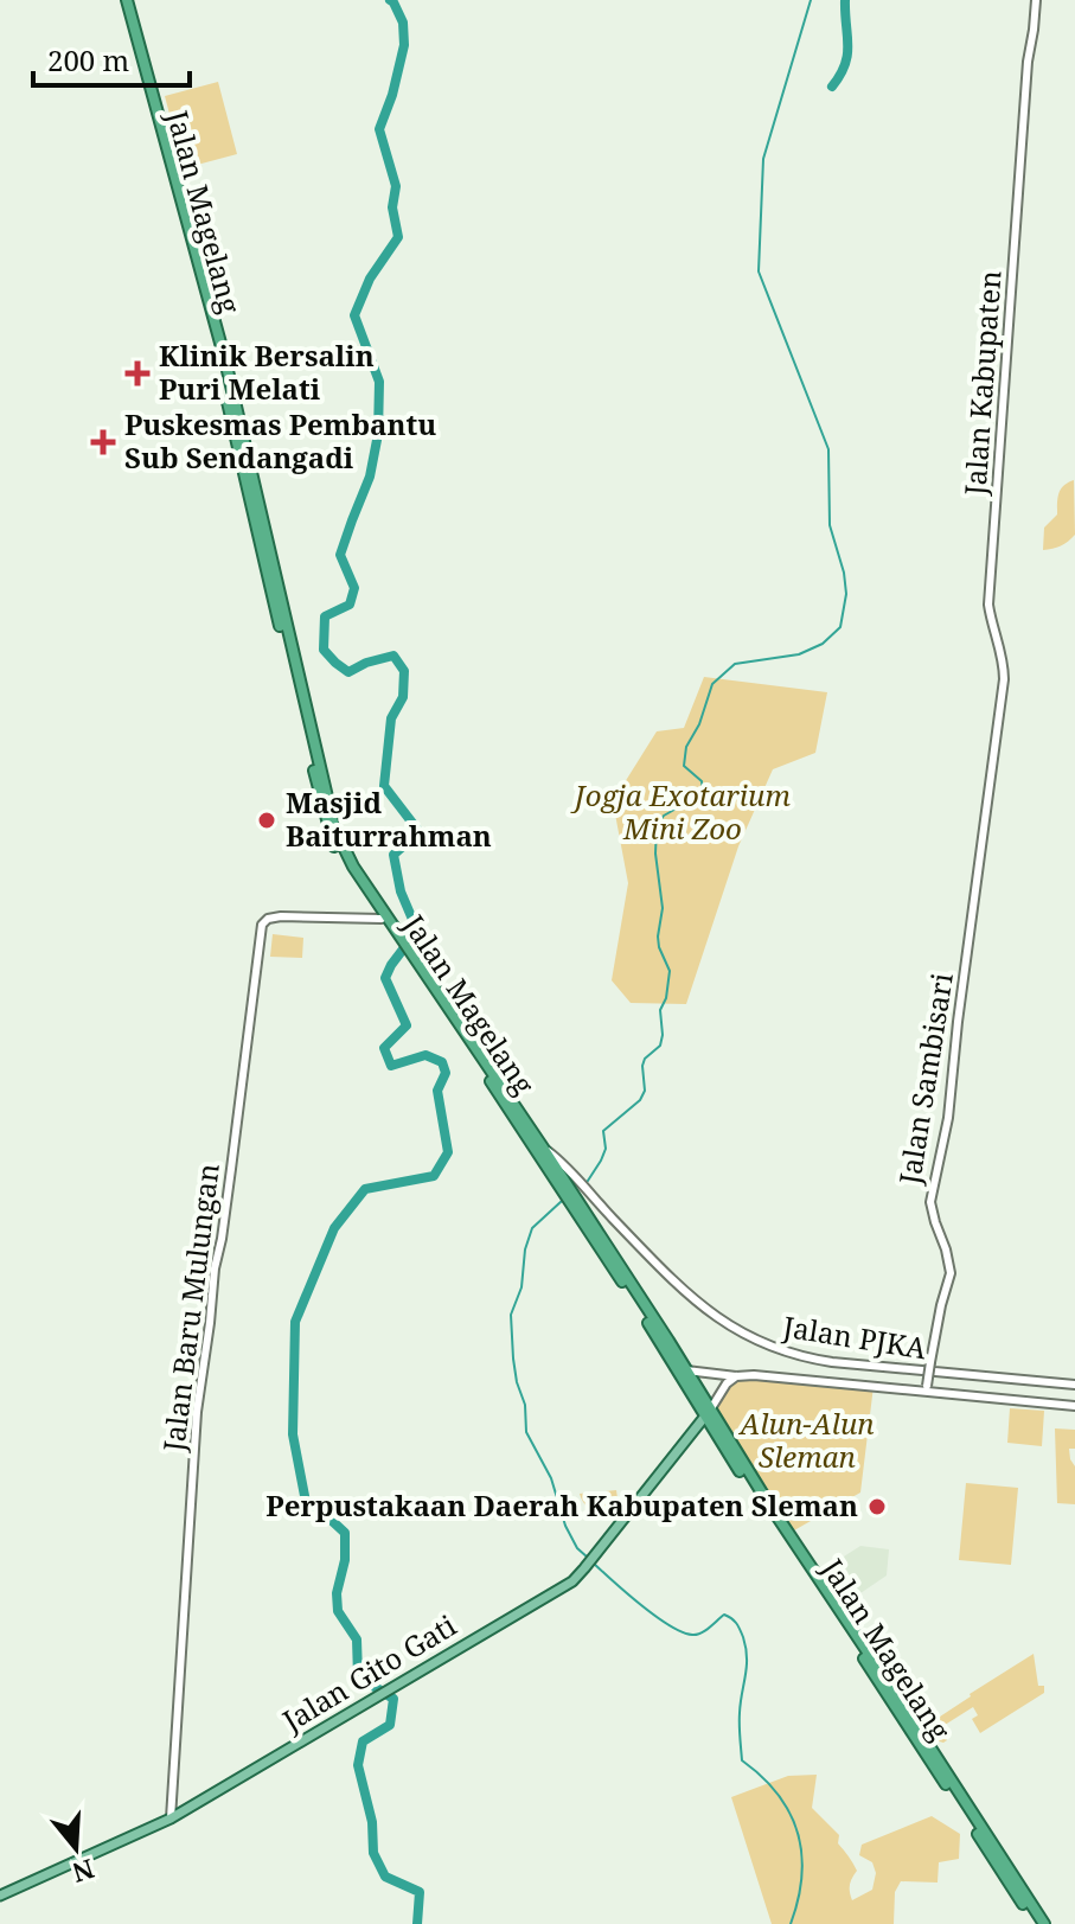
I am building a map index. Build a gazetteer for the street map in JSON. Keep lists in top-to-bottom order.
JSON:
{
  "streets": {
    "highway": ["Jalan Magelang"],
    "main road": [
      "Jalan Kabupaten",
      "Jalan Sambisari",
      "Jalan Baru Mulungan",
      "Jalan PJKA",
      "Jalan Gito Gati"
    ]
  },
  "crossings": [
    ["Jalan Magelang", "Jalan Baru Mulungan"],
    ["Jalan Magelang", "Jalan PJKA"],
    ["Jalan Magelang", "Jalan Gito Gati"],
    ["Jalan Kabupaten", "Jalan Sambisari"],
    ["Jalan Baru Mulungan", "Jalan Gito Gati"]
  ],
  "parks": ["Jogja Exotarium Mini Zoo", "Alun-Alun Sleman"],
  "places": {
    "health": ["Klinik Bersalin Puri Melati", "Puskesmas Pembantu Sub Sendangadi"],
    "other": ["Masjid Baiturrahman", "Perpustakaan Daerah Kabupaten Sleman"]
  },
  "scale_bar": "200 m",
  "north": "bottom"
}
